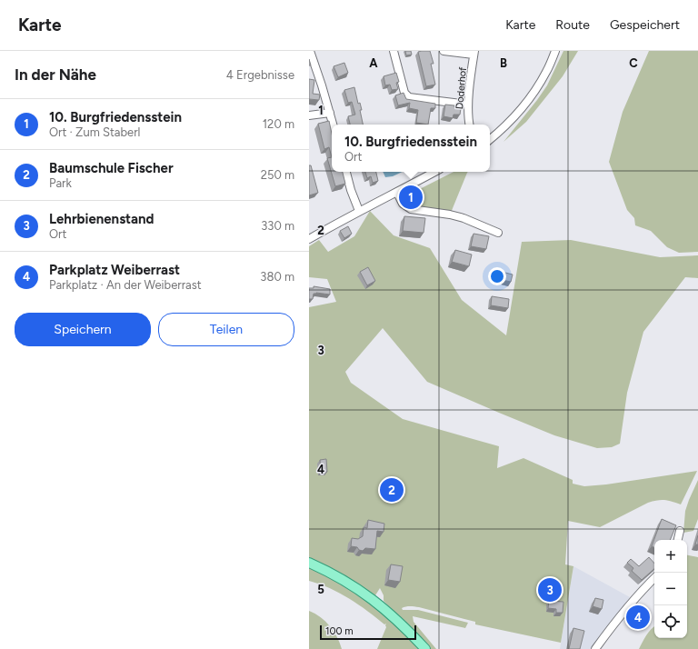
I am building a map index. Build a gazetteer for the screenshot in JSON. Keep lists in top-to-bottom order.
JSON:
{
  "streets": {
    "street": ["Doderhof"]
  },
  "scale_bar": "100 m",
  "page": {
    "header": "Karte",
    "nav": ["Karte", "Route", "Gespeichert"],
    "heading": ["In der Nähe", "4 Ergebnisse"],
    "list": [
      {
        "mark": "1",
        "name": "10. Burgfriedensstein",
        "note": "Ort · Zum Staberl",
        "value": "120 m"
      },
      {
        "mark": "2",
        "name": "Baumschule Fischer",
        "note": "Park",
        "value": "250 m"
      },
      {
        "mark": "3",
        "name": "Lehrbienenstand",
        "note": "Ort",
        "value": "330 m"
      },
      {
        "mark": "4",
        "name": "Parkplatz Weiberrast",
        "note": "Parkplatz · An der Weiberrast",
        "value": "380 m"
      }
    ],
    "popup": ["10. Burgfriedensstein", "Ort"],
    "pins": [
      "1",
      "2",
      "3",
      "4"
    ],
    "buttons": ["Speichern", "Teilen"],
    "map_buttons": ["+", "−"],
    "scale": "100 m"
  },
  "grid": {
    "columns": ["A", "B", "C"],
    "rows": [
      "1",
      "2",
      "3",
      "4",
      "5"
    ]
  }
}
